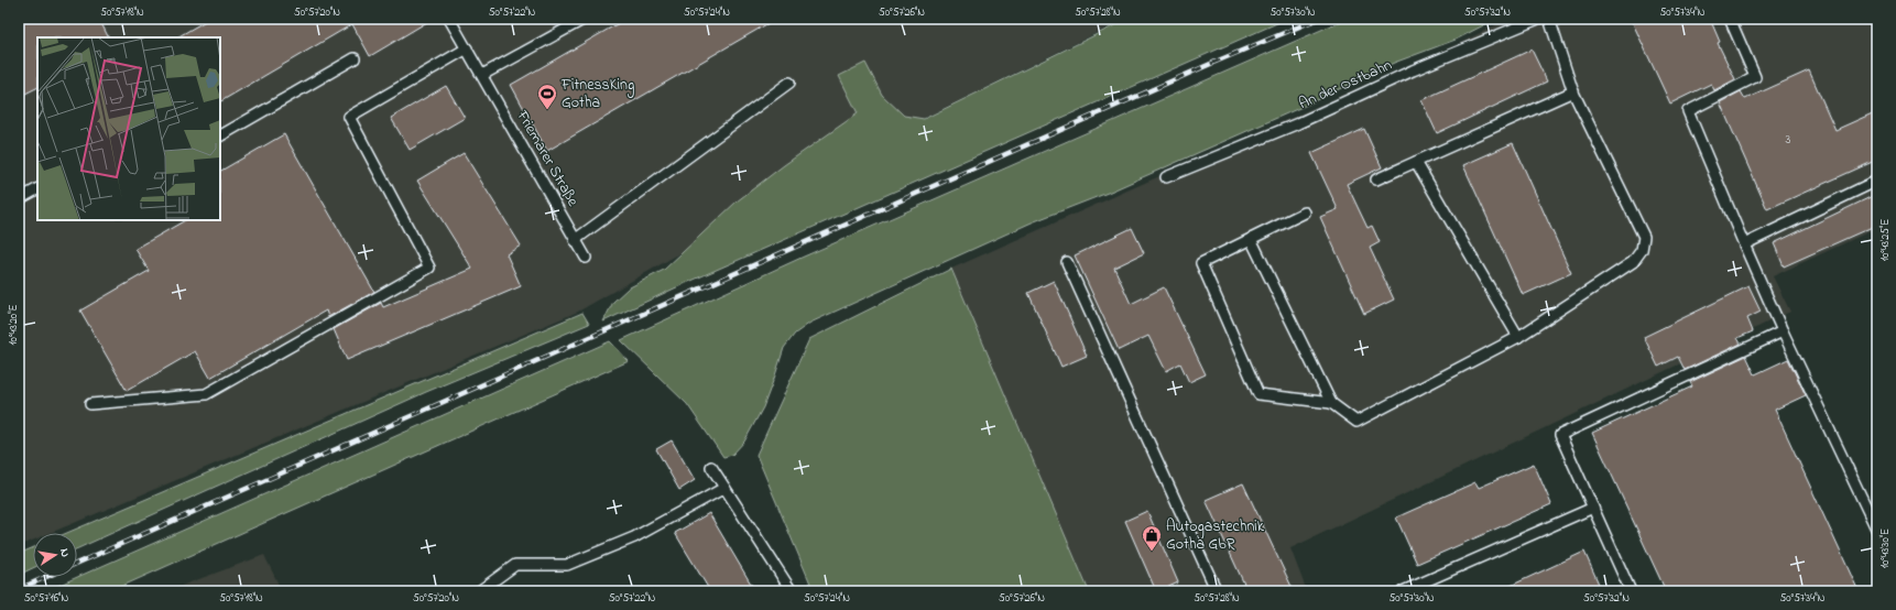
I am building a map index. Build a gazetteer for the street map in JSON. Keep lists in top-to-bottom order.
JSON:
{
  "streets": {
    "lane": ["An der Ostbahn", "Friemarer Straße"]
  },
  "places": {
    "sports": ["FitnessKing Gotha"],
    "shop": ["Autogastechnik Gotha GbR"]
  },
  "house_numbers": ["3"],
  "north": "right",
  "coordinates": [
    "50°57'18\"N",
    "50°57'20\"N",
    "50°57'22\"N",
    "50°57'24\"N",
    "50°57'26\"N",
    "50°57'28\"N",
    "50°57'30\"N",
    "50°57'32\"N",
    "50°57'34\"N",
    "10°43'25\"E",
    "10°43'20\"E",
    "10°43'30\"E",
    "50°57'16\"N"
  ]
}
